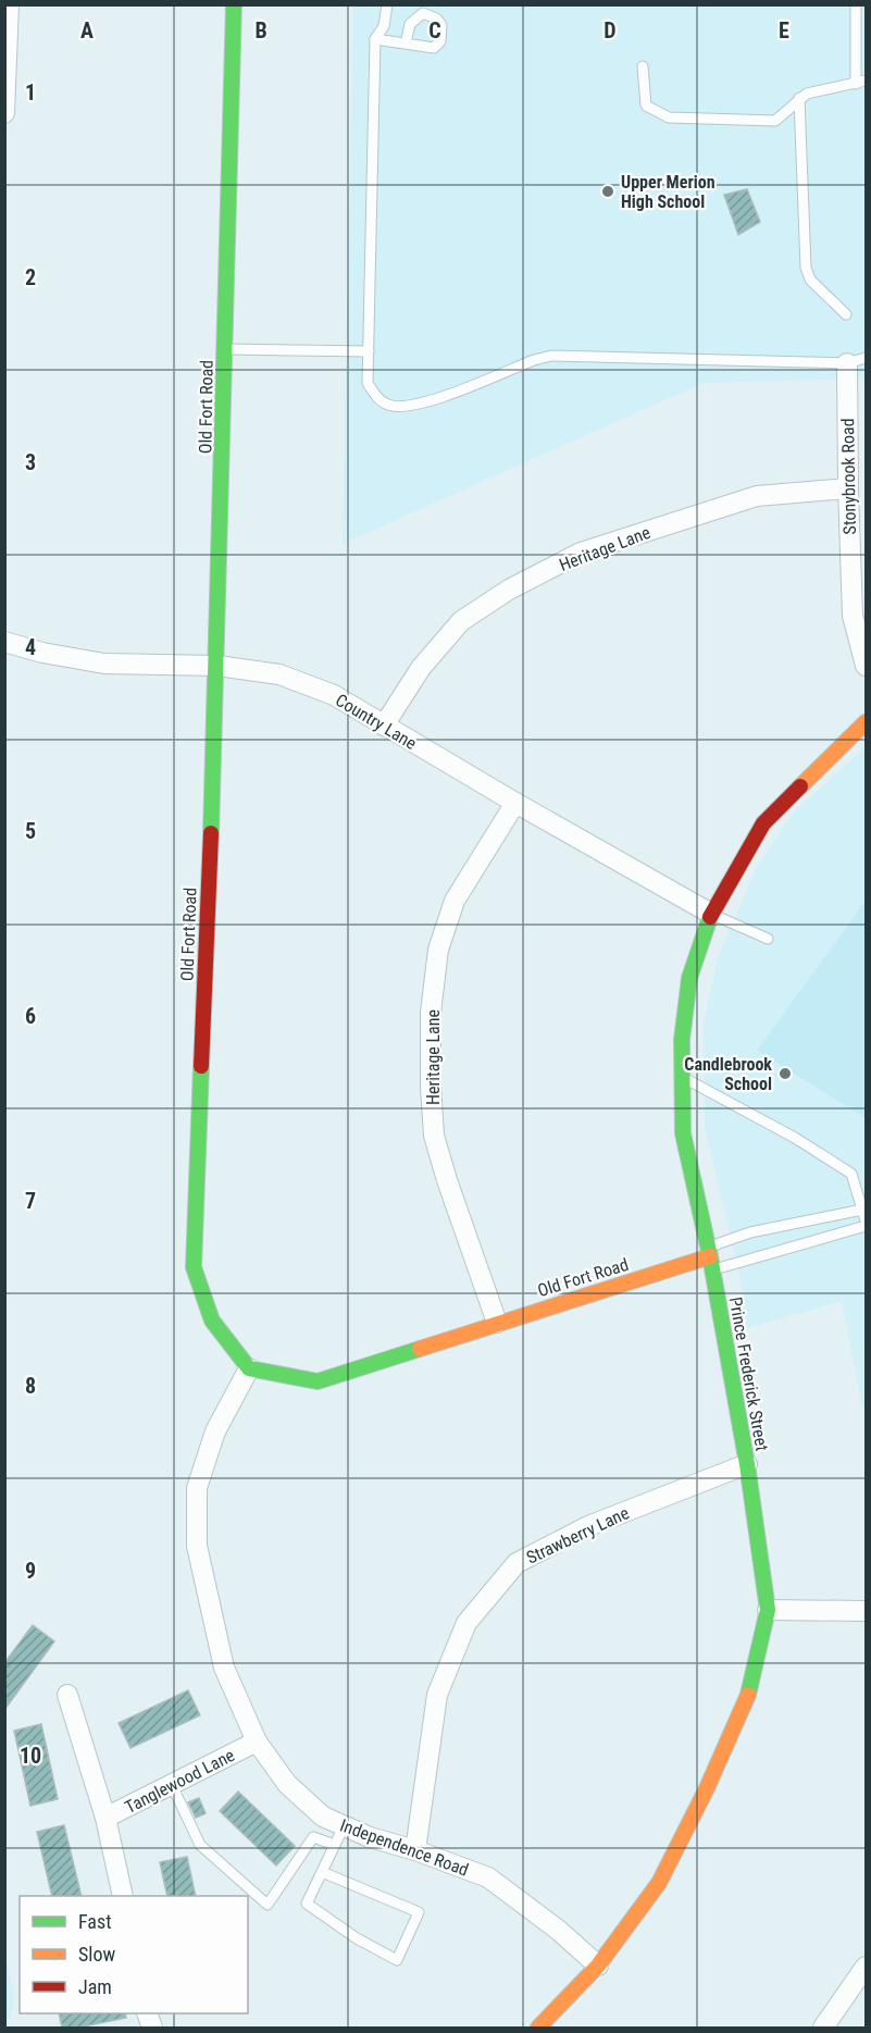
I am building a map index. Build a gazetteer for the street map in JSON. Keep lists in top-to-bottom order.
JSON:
{
  "streets": {
    "street": [
      "Old Fort Road",
      "Stonybrook Road",
      "Heritage Lane",
      "Country Lane",
      "Prince Frederick Street",
      "Strawberry Lane",
      "Tanglewood Lane",
      "Independence Road"
    ]
  },
  "crossings": [
    ["Old Fort Road", "Heritage Lane"],
    ["Old Fort Road", "Country Lane"],
    ["Old Fort Road", "Prince Frederick Street"],
    ["Old Fort Road", "Independence Road"],
    ["Stonybrook Road", "Heritage Lane"],
    ["Heritage Lane", "Country Lane"],
    ["Country Lane", "Prince Frederick Street"],
    ["Prince Frederick Street", "Strawberry Lane"],
    ["Prince Frederick Street", "Independence Road"],
    ["Strawberry Lane", "Independence Road"],
    ["Tanglewood Lane", "Independence Road"]
  ],
  "places": ["Upper Merion High School", "Candlebrook School"],
  "legend": ["Fast", "Slow", "Jam"],
  "grid": {
    "columns": [
      "A",
      "B",
      "C",
      "D",
      "E"
    ],
    "rows": [
      "1",
      "2",
      "3",
      "4",
      "5",
      "6",
      "7",
      "8",
      "9",
      "10"
    ]
  }
}
